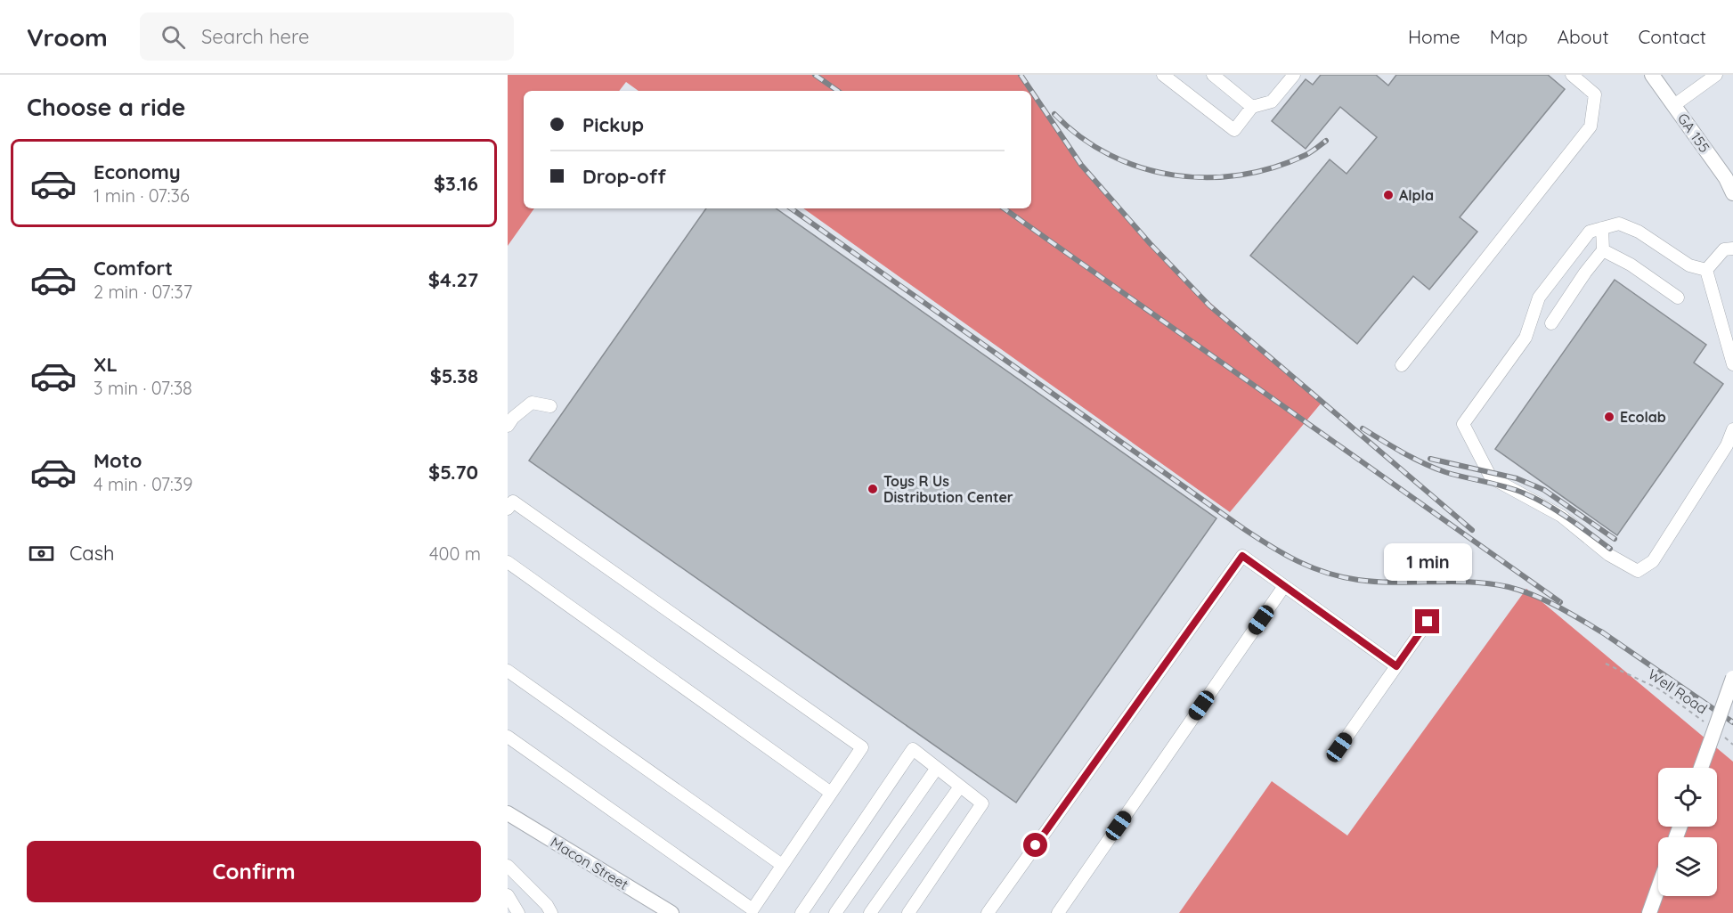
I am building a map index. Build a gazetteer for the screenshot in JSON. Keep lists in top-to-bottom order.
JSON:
{
  "streets": {
    "main road": ["GA 155", "Macon Street"],
    "path": ["Well Road"]
  },
  "places": ["Alpla", "Ecolab", "Toys R Us Distribution Center"],
  "page": {
    "header": "Vroom",
    "search": "Search here",
    "nav": [
      "Home",
      "Map",
      "About",
      "Contact"
    ],
    "heading": "Choose a ride",
    "banner": ["Pickup", "Drop-off"],
    "list": [
      {
        "name": "Economy",
        "note": "1 min · 07:36",
        "value": "$3.16"
      },
      {
        "name": "Comfort",
        "note": "2 min · 07:37",
        "value": "$4.27"
      },
      {
        "name": "XL",
        "note": "3 min · 07:38",
        "value": "$5.38"
      },
      {
        "name": "Moto",
        "note": "4 min · 07:39",
        "value": "$5.70"
      }
    ],
    "pay": ["Cash", "400 m"],
    "bubble": "1 min",
    "buttons": "Confirm"
  }
}
